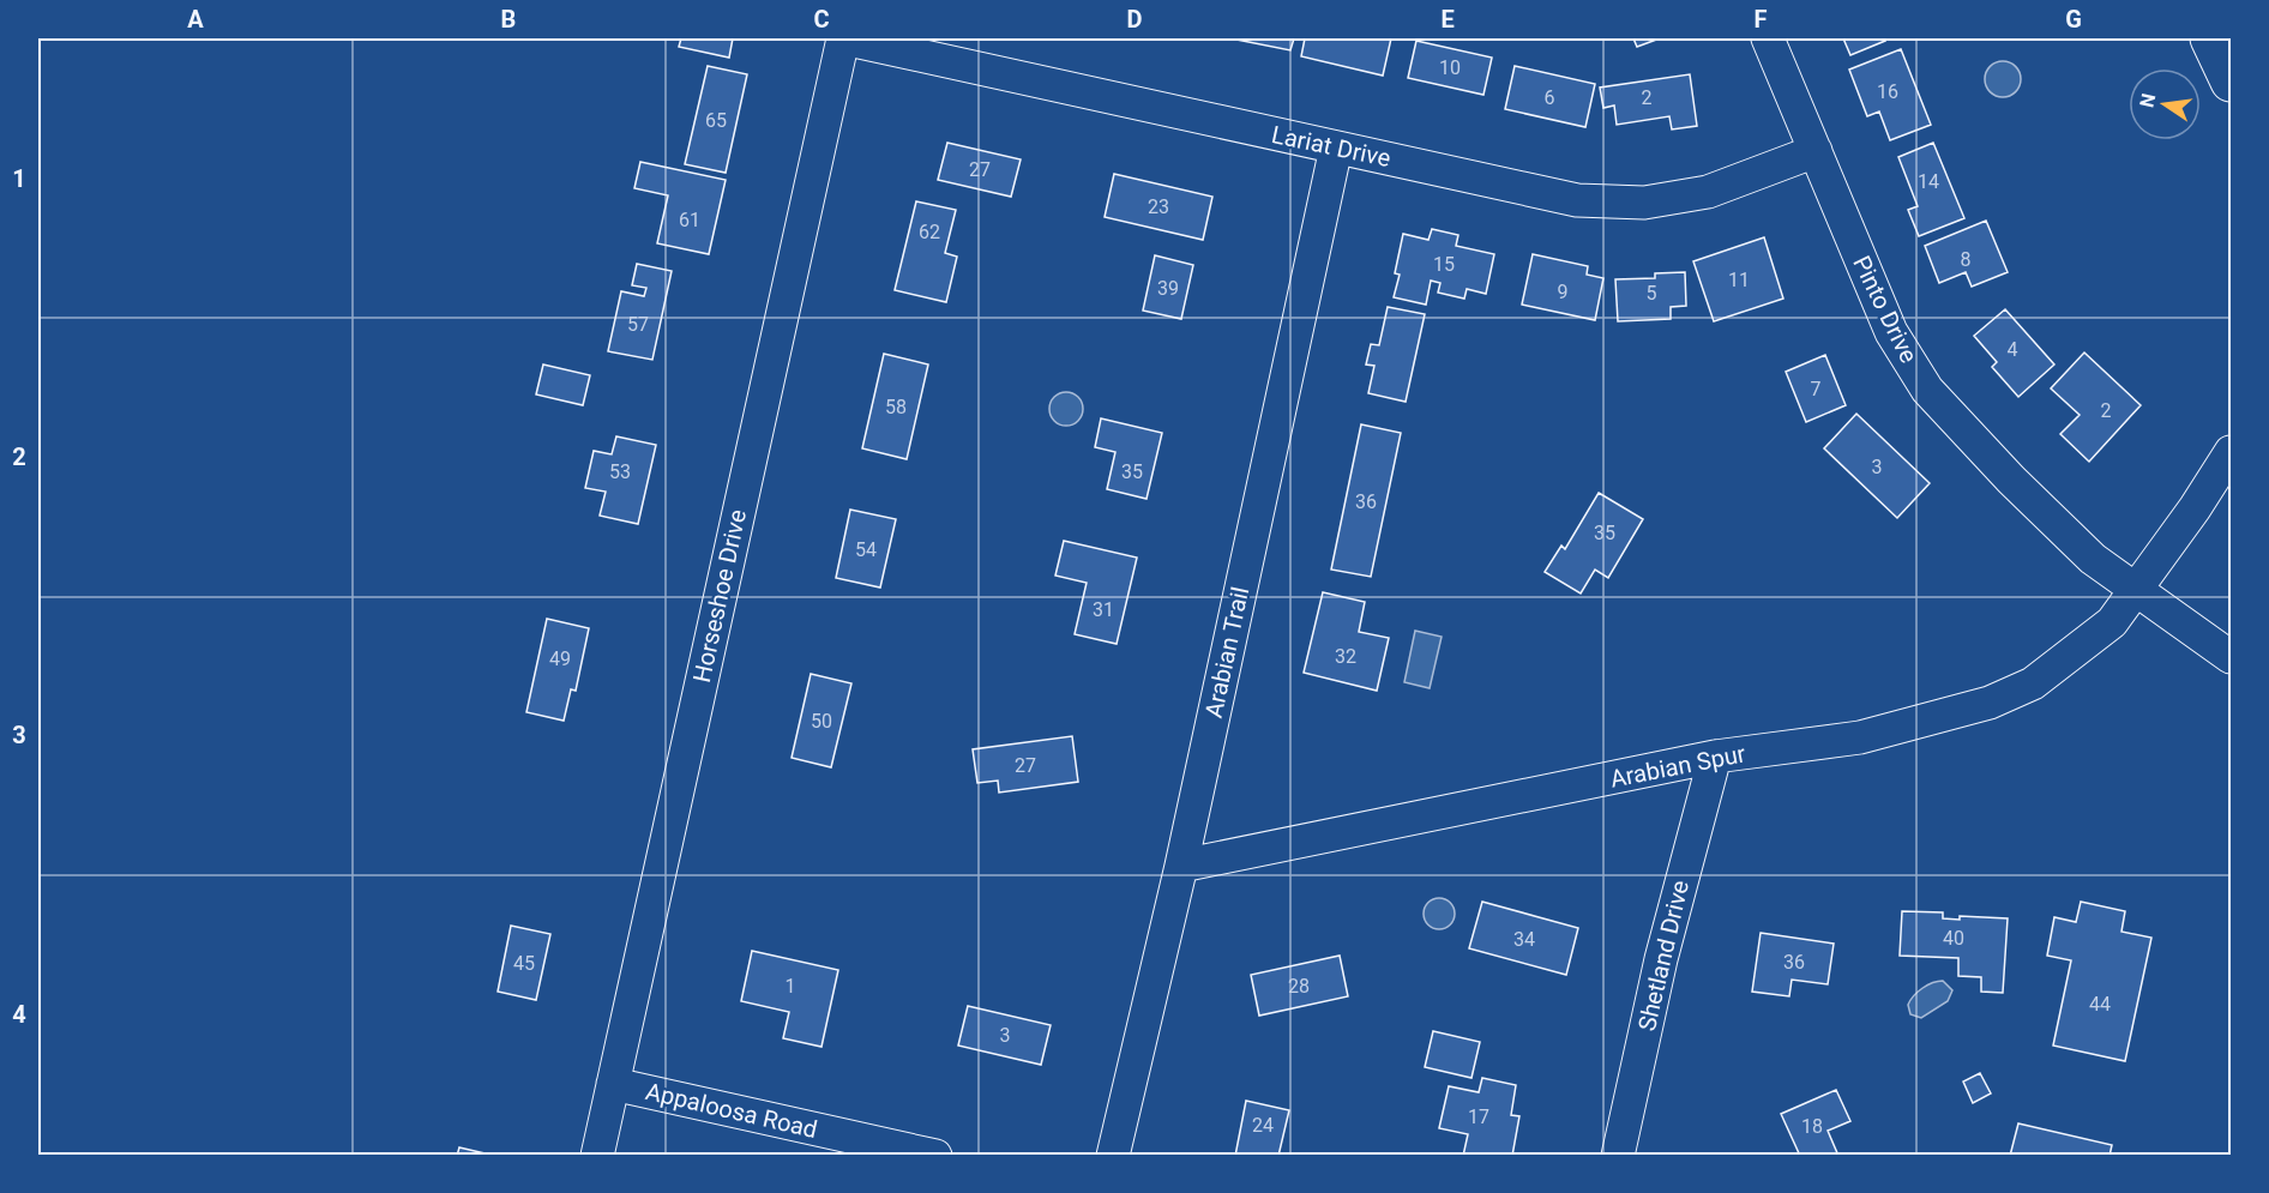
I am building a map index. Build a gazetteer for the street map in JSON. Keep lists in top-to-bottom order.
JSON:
{
  "streets": {
    "street": [
      "Lariat Drive",
      "Pinto Drive",
      "Horseshoe Drive",
      "Arabian Trail",
      "Arabian Spur",
      "Shetland Drive",
      "Appaloosa Road"
    ]
  },
  "crossings": [
    ["Lariat Drive", "Pinto Drive"],
    ["Lariat Drive", "Horseshoe Drive"],
    ["Lariat Drive", "Arabian Trail"],
    ["Pinto Drive", "Arabian Spur"],
    ["Horseshoe Drive", "Appaloosa Road"],
    ["Arabian Trail", "Arabian Spur"],
    ["Arabian Spur", "Shetland Drive"]
  ],
  "house_numbers": [
    "10",
    "16",
    "6",
    "2",
    "65",
    "27",
    "14",
    "23",
    "61",
    "62",
    "8",
    "15",
    "11",
    "39",
    "9",
    "5",
    "57",
    "4",
    "7",
    "58",
    "2",
    "3",
    "53",
    "35",
    "36",
    "35",
    "54",
    "31",
    "32",
    "49",
    "50",
    "27",
    "40",
    "34",
    "36",
    "45",
    "1",
    "28",
    "44",
    "3",
    "17",
    "24",
    "18"
  ],
  "north": "left",
  "grid": {
    "columns": [
      "A",
      "B",
      "C",
      "D",
      "E",
      "F",
      "G"
    ],
    "rows": [
      "1",
      "2",
      "3",
      "4"
    ]
  }
}
